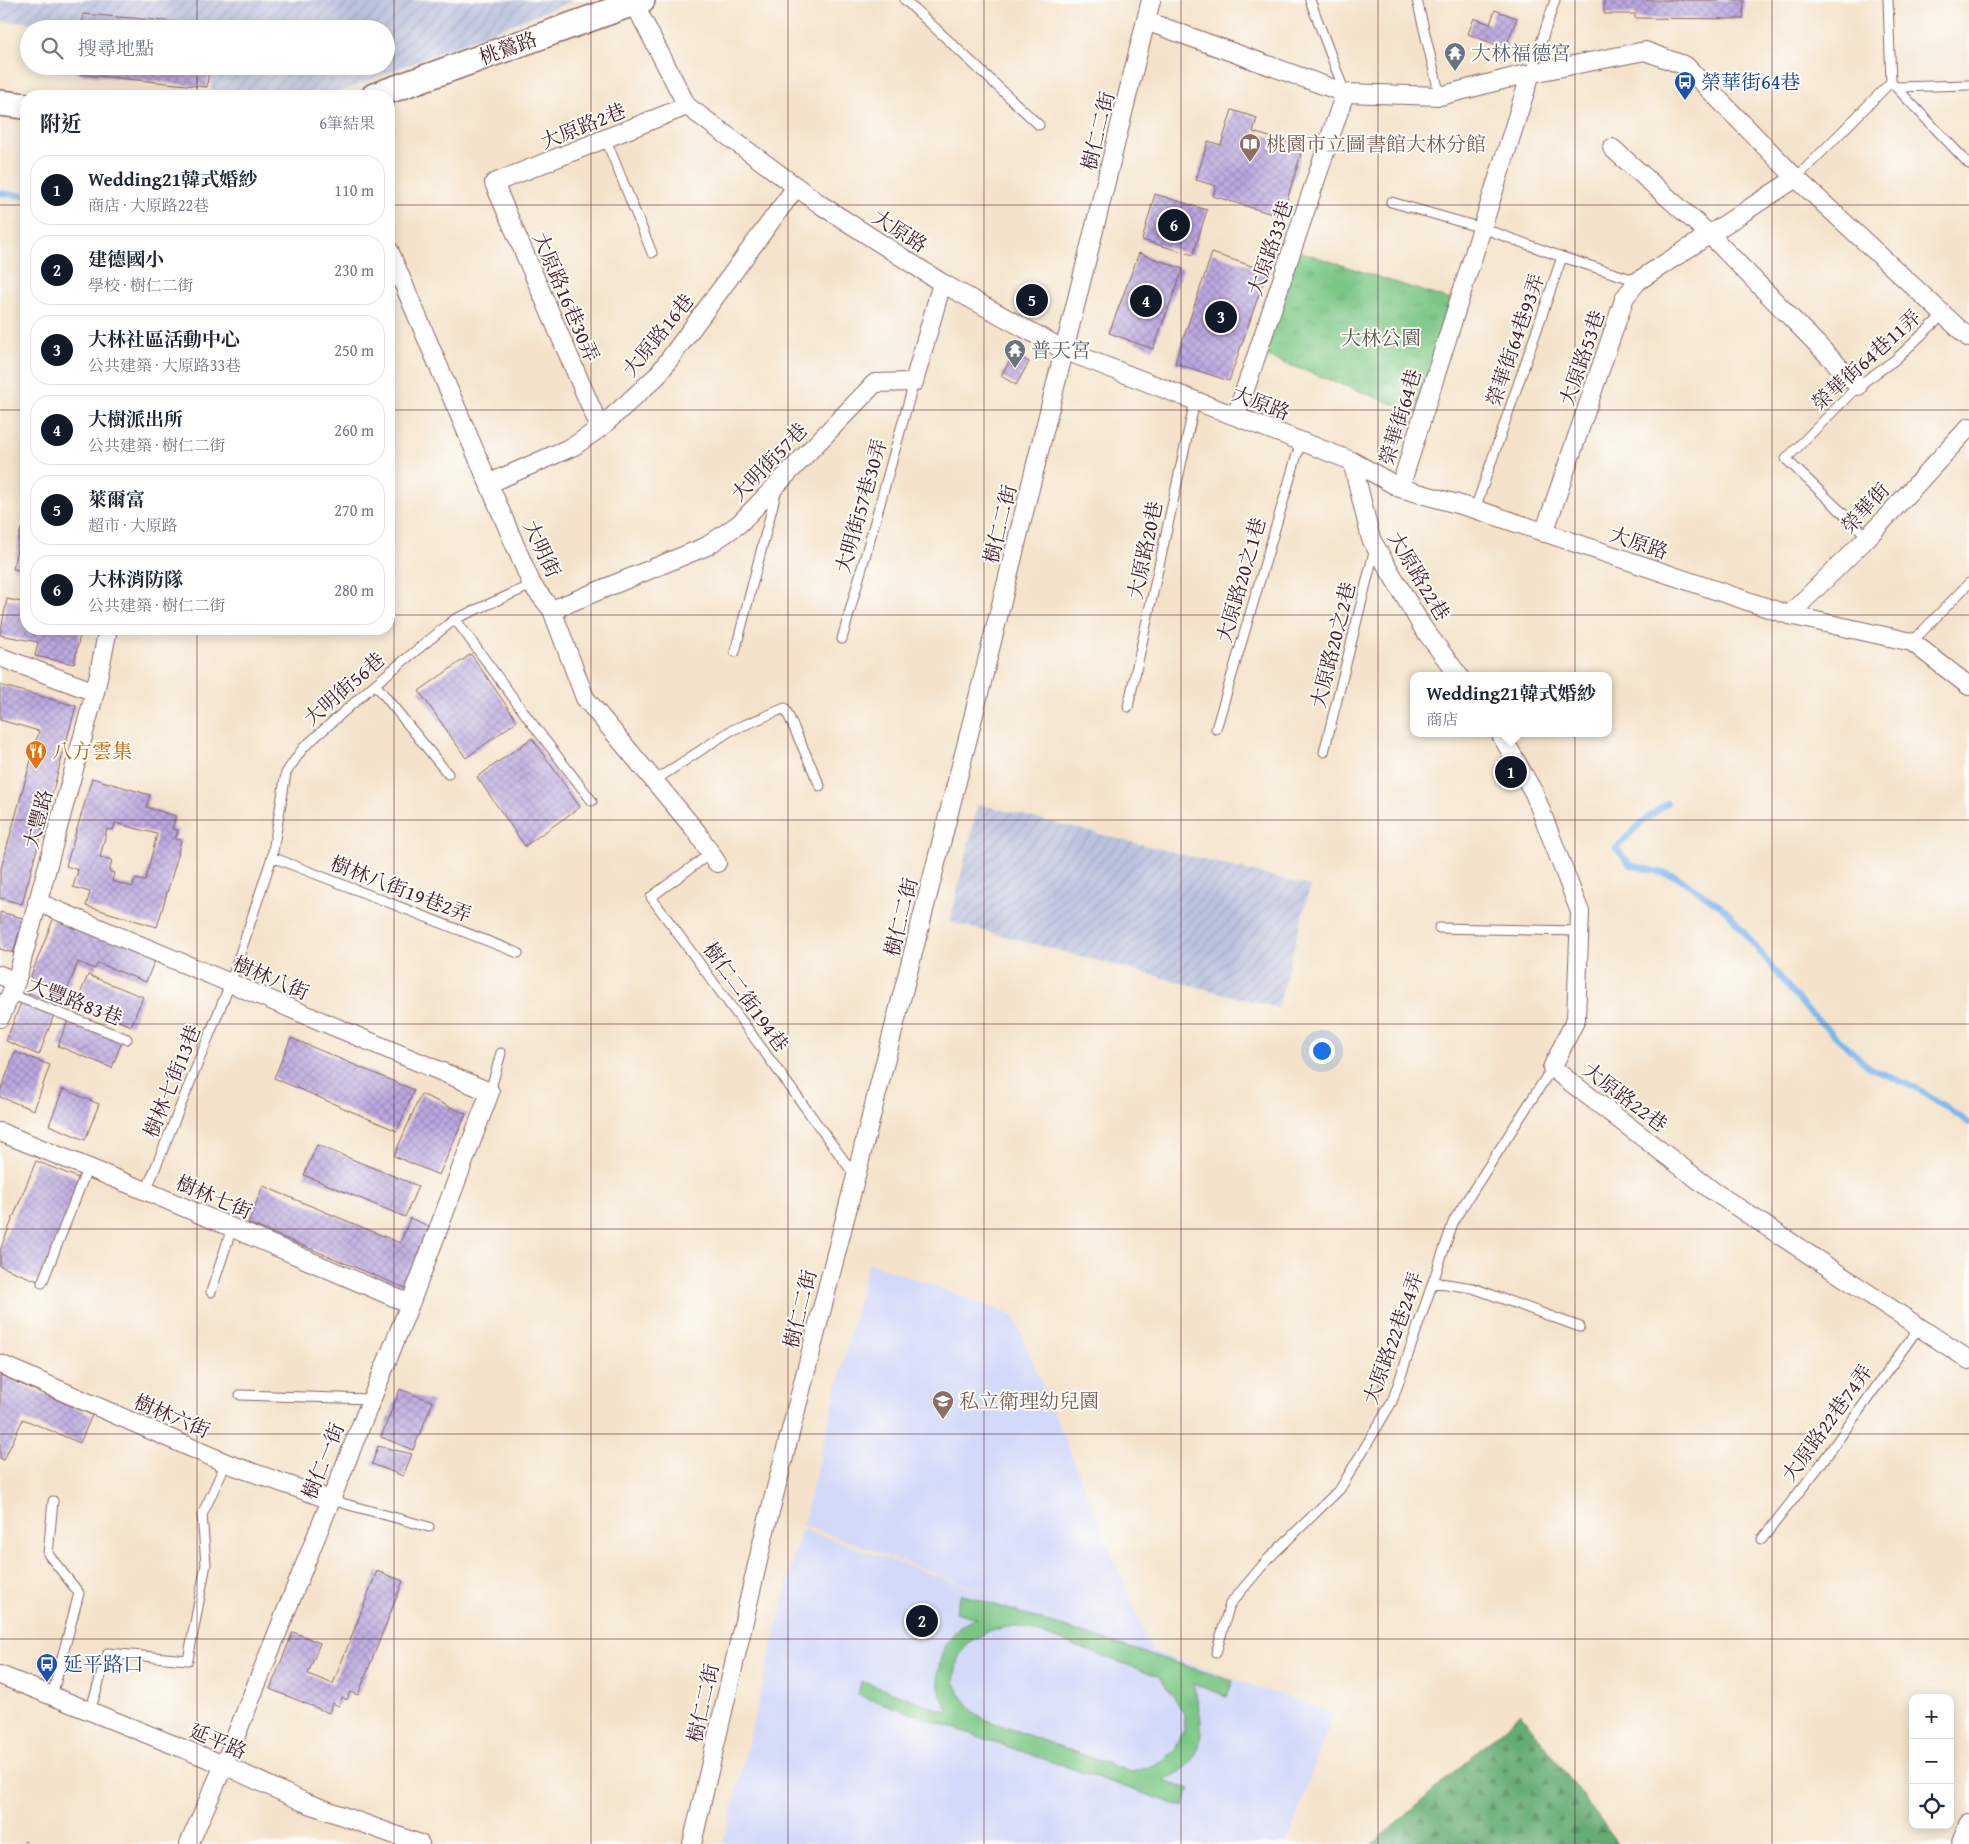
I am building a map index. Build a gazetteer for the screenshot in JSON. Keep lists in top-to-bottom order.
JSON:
{
  "streets": {
    "main road": ["桃鶯路"],
    "street": [
      "大原路2巷",
      "樹仁二街",
      "大原路",
      "大原路33巷",
      "大原路16巷30弄",
      "大原路16巷",
      "大原路53巷",
      "榮華街64巷",
      "大明街57巷",
      "榮華街",
      "大明街",
      "大原路22巷",
      "大豐路",
      "樹林八街",
      "樹林七街",
      "樹林六街",
      "樹仁一街",
      "延平路"
    ],
    "lane": [
      "榮華街64巷93弄",
      "榮華街64巷11弄",
      "大明街57巷30弄",
      "大原路20巷",
      "大原路20之1巷",
      "大原路20之2巷",
      "大明街56巷",
      "樹林八街19巷2弄",
      "樹仁二街194巷",
      "大豐路83巷",
      "樹林七街13巷",
      "大原路22巷24弄",
      "大原路22巷74弄"
    ]
  },
  "crossings": [
    ["桃鶯路", "大原路"],
    ["大原路2巷", "大原路"],
    ["大原路2巷", "大原路16巷30弄"],
    ["樹仁二街", "大原路"],
    ["樹仁二街", "樹仁二街194巷"],
    ["大原路", "大原路33巷"],
    ["大原路", "大原路16巷"],
    ["大原路", "榮華街64巷93弄"],
    ["大原路", "大原路53巷"],
    ["大原路", "榮華街64巷"],
    ["大原路", "榮華街"],
    ["大原路", "大原路20巷"],
    ["大原路", "大原路22巷"],
    ["大原路", "大原路20之1巷"],
    ["大原路16巷30弄", "大原路16巷"],
    ["大原路16巷", "大明街"],
    ["榮華街64巷93弄", "大原路53巷"],
    ["榮華街64巷11弄", "榮華街"],
    ["大明街57巷", "大明街57巷30弄"],
    ["大明街57巷", "大明街"],
    ["大明街", "大明街56巷"],
    ["大明街", "樹仁二街194巷"],
    ["大原路22巷", "大原路20之2巷"],
    ["大原路22巷", "大原路22巷24弄"],
    ["大原路22巷", "大原路22巷74弄"],
    ["大明街56巷", "樹林八街19巷2弄"],
    ["大明街56巷", "樹林八街"],
    ["大明街56巷", "樹林七街13巷"],
    ["大豐路", "樹林八街"],
    ["大豐路", "大豐路83巷"],
    ["樹林八街", "樹林七街13巷"],
    ["樹林八街", "樹仁一街"],
    ["樹林七街13巷", "樹林七街"],
    ["樹林七街", "樹仁一街"],
    ["樹林六街", "樹仁一街"],
    ["樹仁一街", "延平路"]
  ],
  "parks": ["大林公園"],
  "places": {
    "temple": ["大林福德宮", "普天宮"],
    "bus stop": ["榮華街64巷", "延平路口"],
    "library": ["桃園市立圖書館大林分館"],
    "restaurant": ["八方雲集"],
    "school or university": ["私立衛理幼兒園"]
  },
  "page": {
    "search": "搜尋地點",
    "heading": ["附近", "6筆結果"],
    "list": [
      {
        "mark": "1",
        "name": "Wedding21韓式婚紗",
        "note": "商店 · 大原路22巷",
        "value": "110 m"
      },
      {
        "mark": "2",
        "name": "建德國小",
        "note": "學校 · 樹仁二街",
        "value": "230 m"
      },
      {
        "mark": "3",
        "name": "大林社區活動中心",
        "note": "公共建築 · 大原路33巷",
        "value": "250 m"
      },
      {
        "mark": "4",
        "name": "大樹派出所",
        "note": "公共建築 · 樹仁二街",
        "value": "260 m"
      },
      {
        "mark": "5",
        "name": "萊爾富",
        "note": "超市 · 大原路",
        "value": "270 m"
      },
      {
        "mark": "6",
        "name": "大林消防隊",
        "note": "公共建築 · 樹仁二街",
        "value": "280 m"
      }
    ],
    "pins": [
      "6",
      "5",
      "4",
      "3",
      "1",
      "2"
    ],
    "popup": ["Wedding21韓式婚紗", "商店"],
    "map_buttons": ["+", "−"]
  }
}
